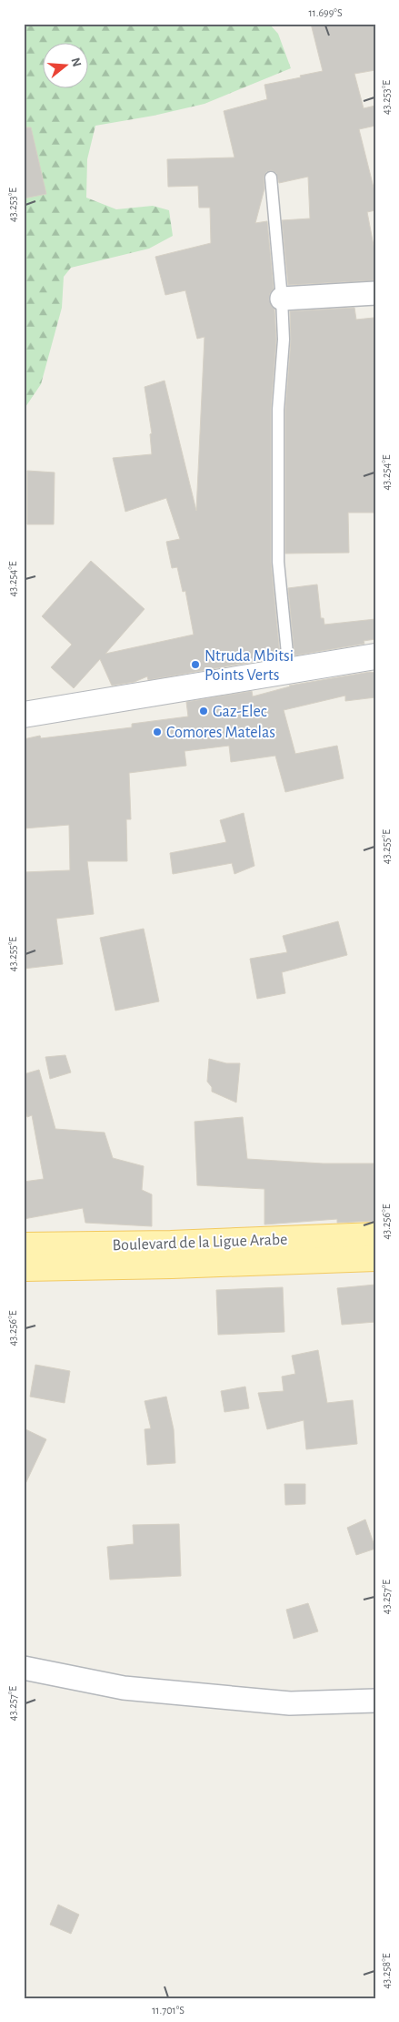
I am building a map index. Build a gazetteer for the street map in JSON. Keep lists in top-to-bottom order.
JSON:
{
  "streets": {
    "main road": ["Boulevard de la Ligue Arabe"]
  },
  "places": ["Ntruda Mbitsi Points Verts", "Gaz-Elec", "Comores Matelas"],
  "north": "right",
  "coordinates": [
    "11.699°S",
    "43.253°E",
    "43.254°E",
    "43.255°E",
    "43.256°E",
    "43.257°E",
    "43.258°E",
    "11.701°S"
  ]
}
